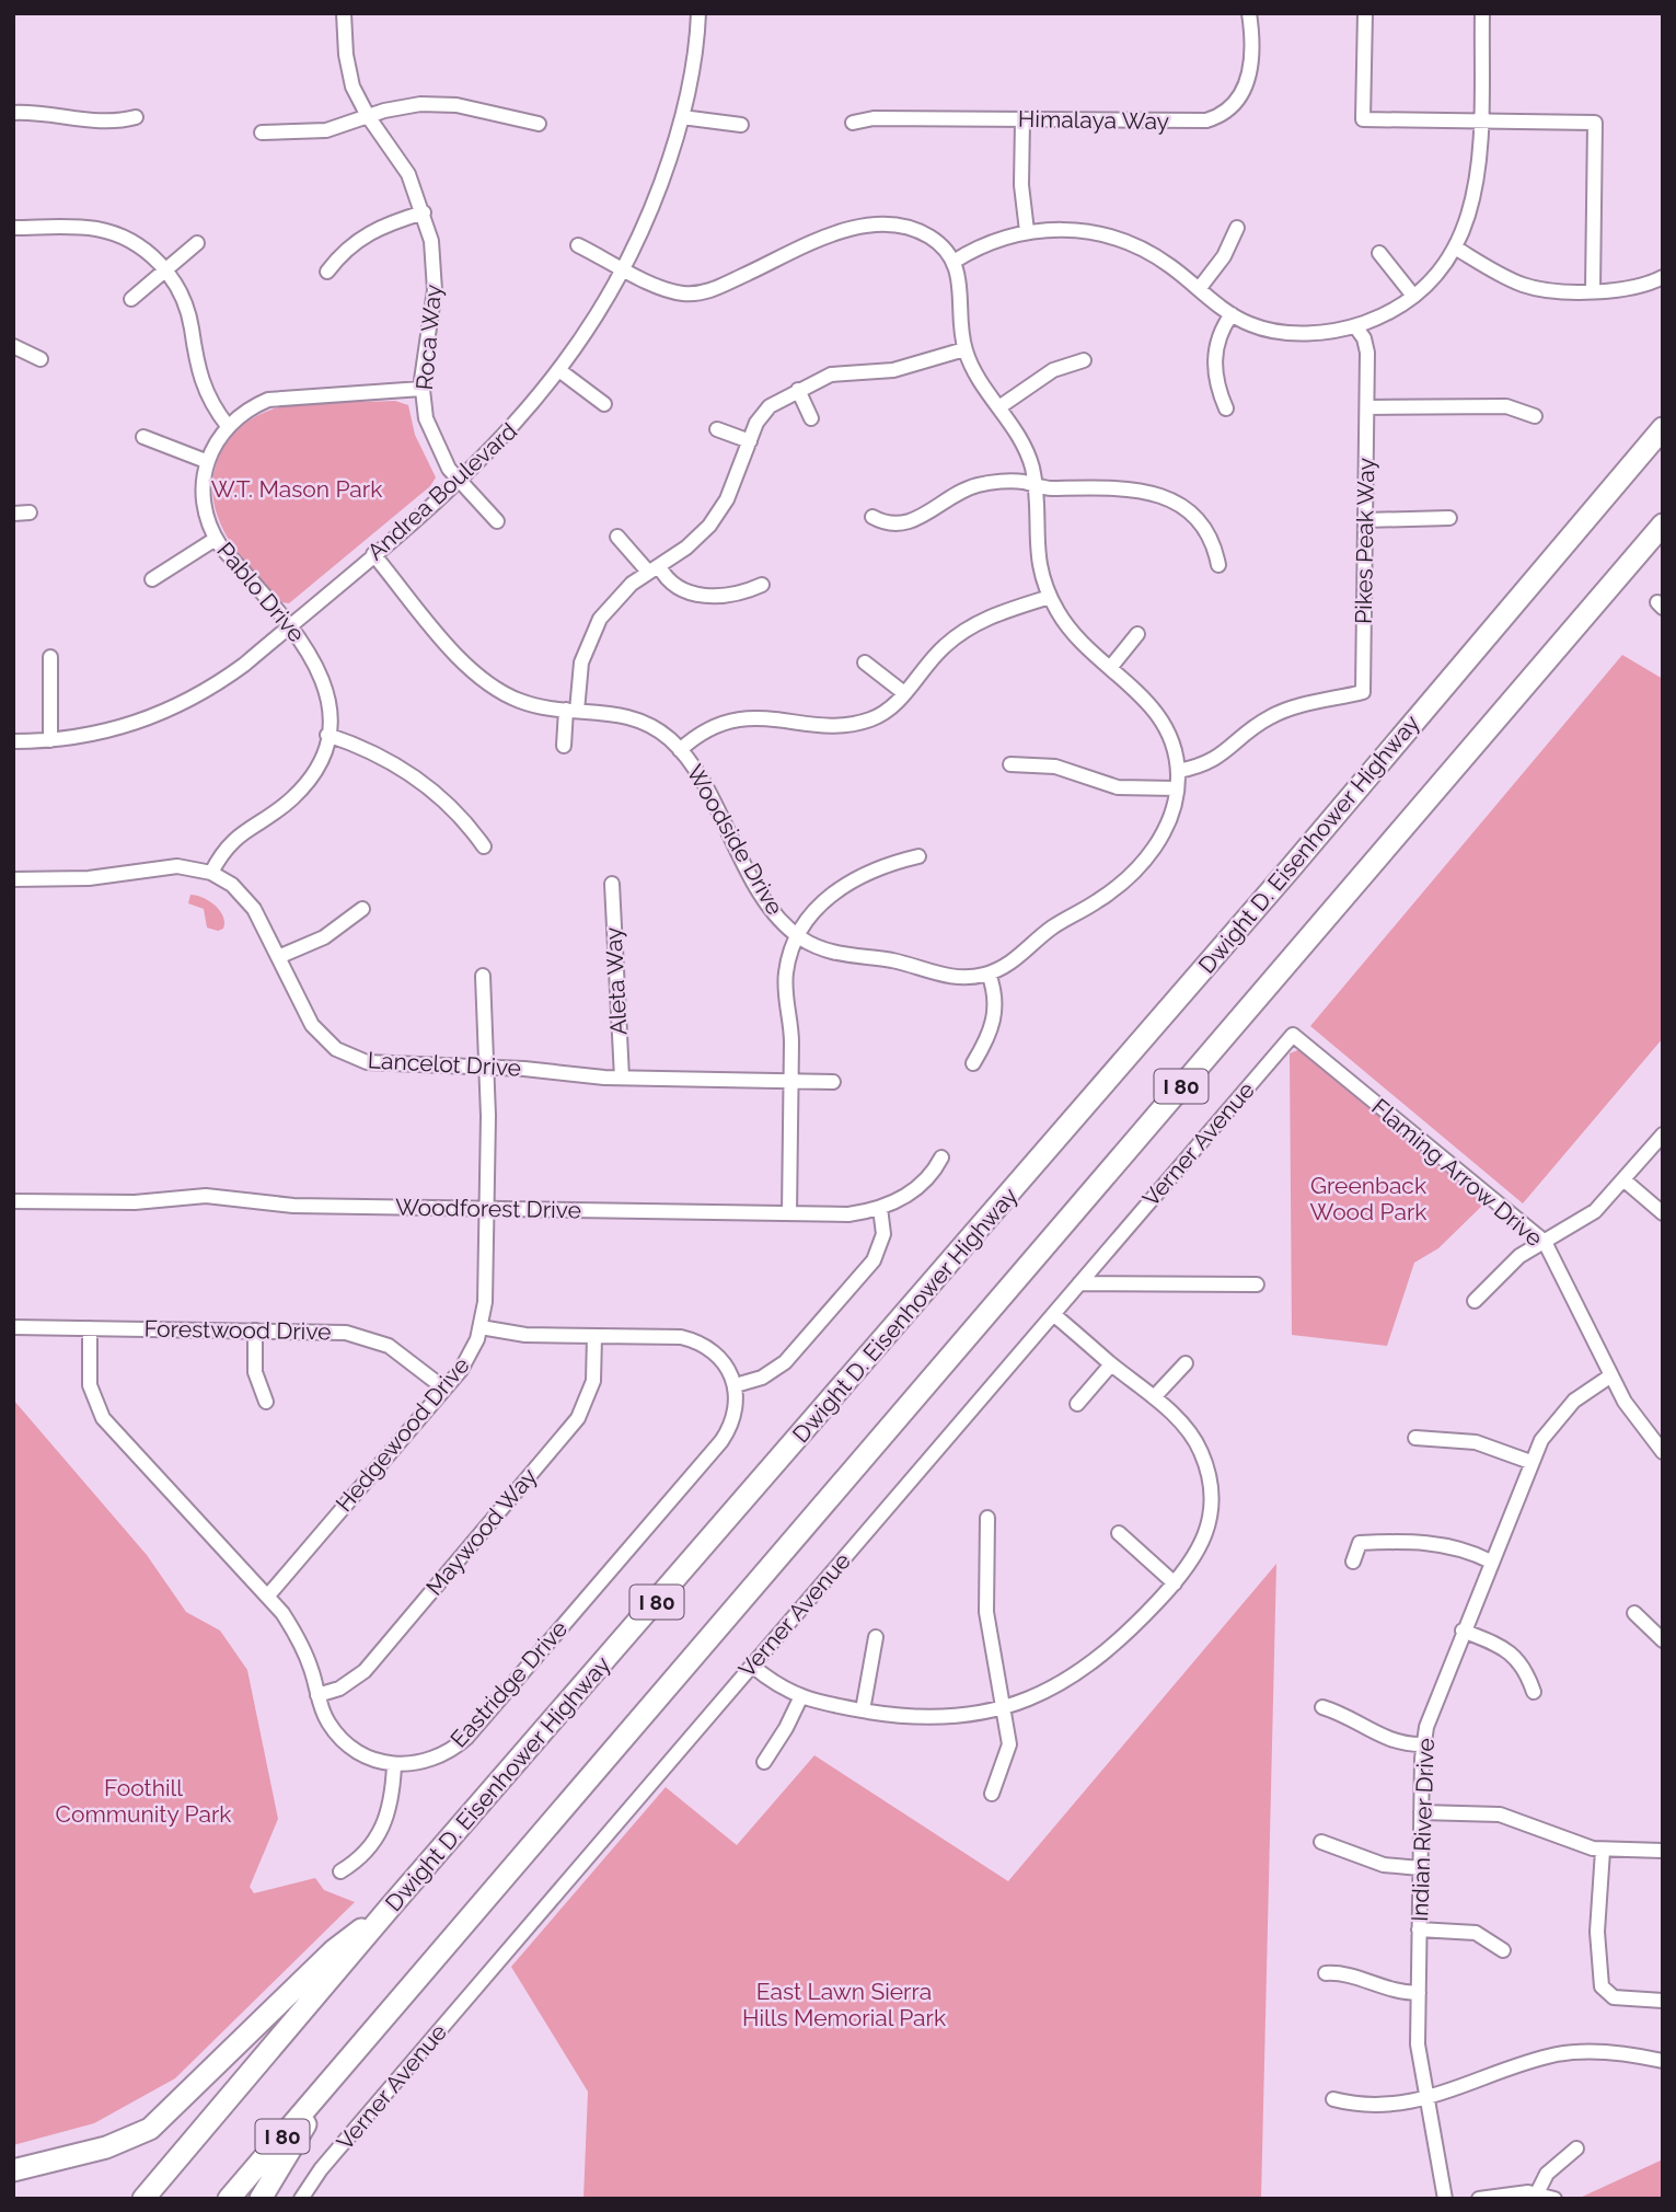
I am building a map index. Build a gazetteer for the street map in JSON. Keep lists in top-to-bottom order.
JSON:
{
  "streets": {
    "highway": ["Dwight D. Eisenhower Highway", "I 80"],
    "street": [
      "Himalaya Way",
      "Roca Way",
      "Andrea Boulevard",
      "Pikes Peak Way",
      "Pablo Drive",
      "Woodside Drive",
      "Aleta Way",
      "Lancelot Drive",
      "Verner Avenue",
      "Flaming Arrow Drive",
      "Woodforest Drive",
      "Forestwood Drive",
      "Hedgewood Drive",
      "Maywood Way",
      "Eastridge Drive",
      "Indian River Drive"
    ]
  },
  "crossings": [
    ["Roca Way", "Andrea Boulevard"],
    ["Roca Way", "Pablo Drive"],
    ["Andrea Boulevard", "Pablo Drive"],
    ["Andrea Boulevard", "Woodside Drive"],
    ["Pablo Drive", "Lancelot Drive"],
    ["Woodside Drive", "Lancelot Drive"],
    ["Woodside Drive", "Woodforest Drive"],
    ["Aleta Way", "Lancelot Drive"],
    ["Lancelot Drive", "Hedgewood Drive"],
    ["Verner Avenue", "Flaming Arrow Drive"],
    ["Flaming Arrow Drive", "Indian River Drive"],
    ["Woodforest Drive", "Hedgewood Drive"],
    ["Forestwood Drive", "Hedgewood Drive"]
  ],
  "parks": [
    "W.T. Mason Park",
    "Greenback Wood Park",
    "Foothill Community Park",
    "East Lawn Sierra Hills Memorial Park"
  ]
}
